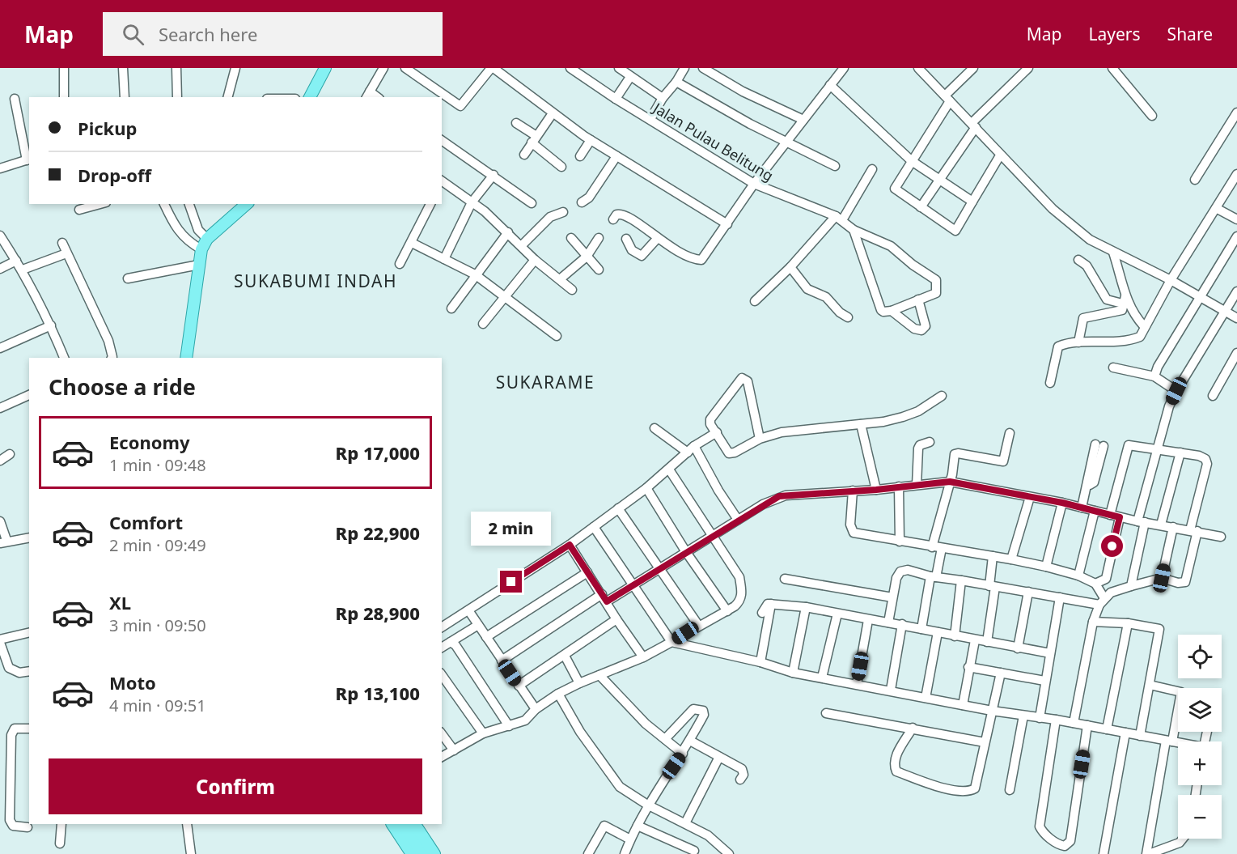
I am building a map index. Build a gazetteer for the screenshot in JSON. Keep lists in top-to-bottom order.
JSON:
{
  "streets": {
    "street": ["Jalan Pulau Belitung"]
  },
  "districts": ["SUKABUMI INDAH", "SUKARAME"],
  "page": {
    "header": "Map",
    "search": "Search here",
    "nav": ["Map", "Layers", "Share"],
    "banner": ["Pickup", "Drop-off"],
    "heading": "Choose a ride",
    "list": [
      {
        "name": "Economy",
        "note": "1 min · 09:48",
        "value": "Rp 17,000"
      },
      {
        "name": "Comfort",
        "note": "2 min · 09:49",
        "value": "Rp 22,900"
      },
      {
        "name": "XL",
        "note": "3 min · 09:50",
        "value": "Rp 28,900"
      },
      {
        "name": "Moto",
        "note": "4 min · 09:51",
        "value": "Rp 13,100"
      }
    ],
    "bubble": "2 min",
    "map_buttons": ["+", "−"],
    "buttons": "Confirm"
  }
}
